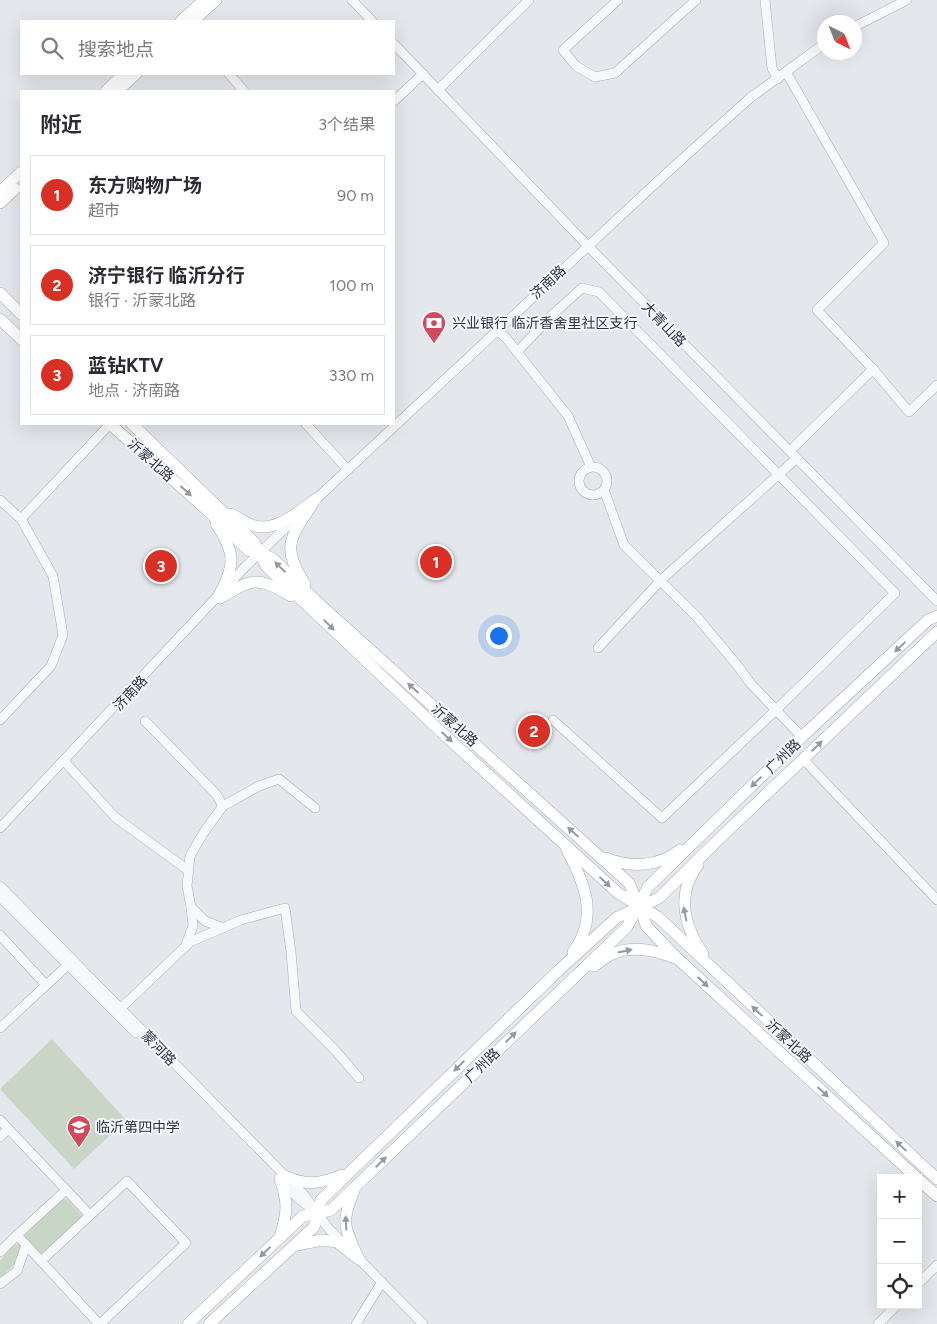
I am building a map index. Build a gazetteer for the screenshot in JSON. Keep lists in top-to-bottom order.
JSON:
{
  "streets": {
    "main road": ["沂蒙北路", "广州路"],
    "street": ["济南路", "大青山路", "蒙河路"]
  },
  "crossings": [
    ["济南路", "大青山路"],
    ["济南路", "沂蒙北路"],
    ["沂蒙北路", "广州路"],
    ["广州路", "蒙河路"]
  ],
  "places": {
    "bank": ["兴业银行 临沂香舍里社区支行"],
    "school or university": ["临沂第四中学"]
  },
  "north": "bottom right",
  "page": {
    "search": "搜索地点",
    "heading": ["附近", "3个结果"],
    "list": [
      {
        "mark": "1",
        "name": "东方购物广场",
        "note": "超市",
        "value": "90 m"
      },
      {
        "mark": "2",
        "name": "济宁银行 临沂分行",
        "note": "银行 · 沂蒙北路",
        "value": "100 m"
      },
      {
        "mark": "3",
        "name": "蓝钻KTV",
        "note": "地点 · 济南路",
        "value": "330 m"
      }
    ],
    "pins": ["1", "3", "2"],
    "map_buttons": ["+", "−"]
  }
}
